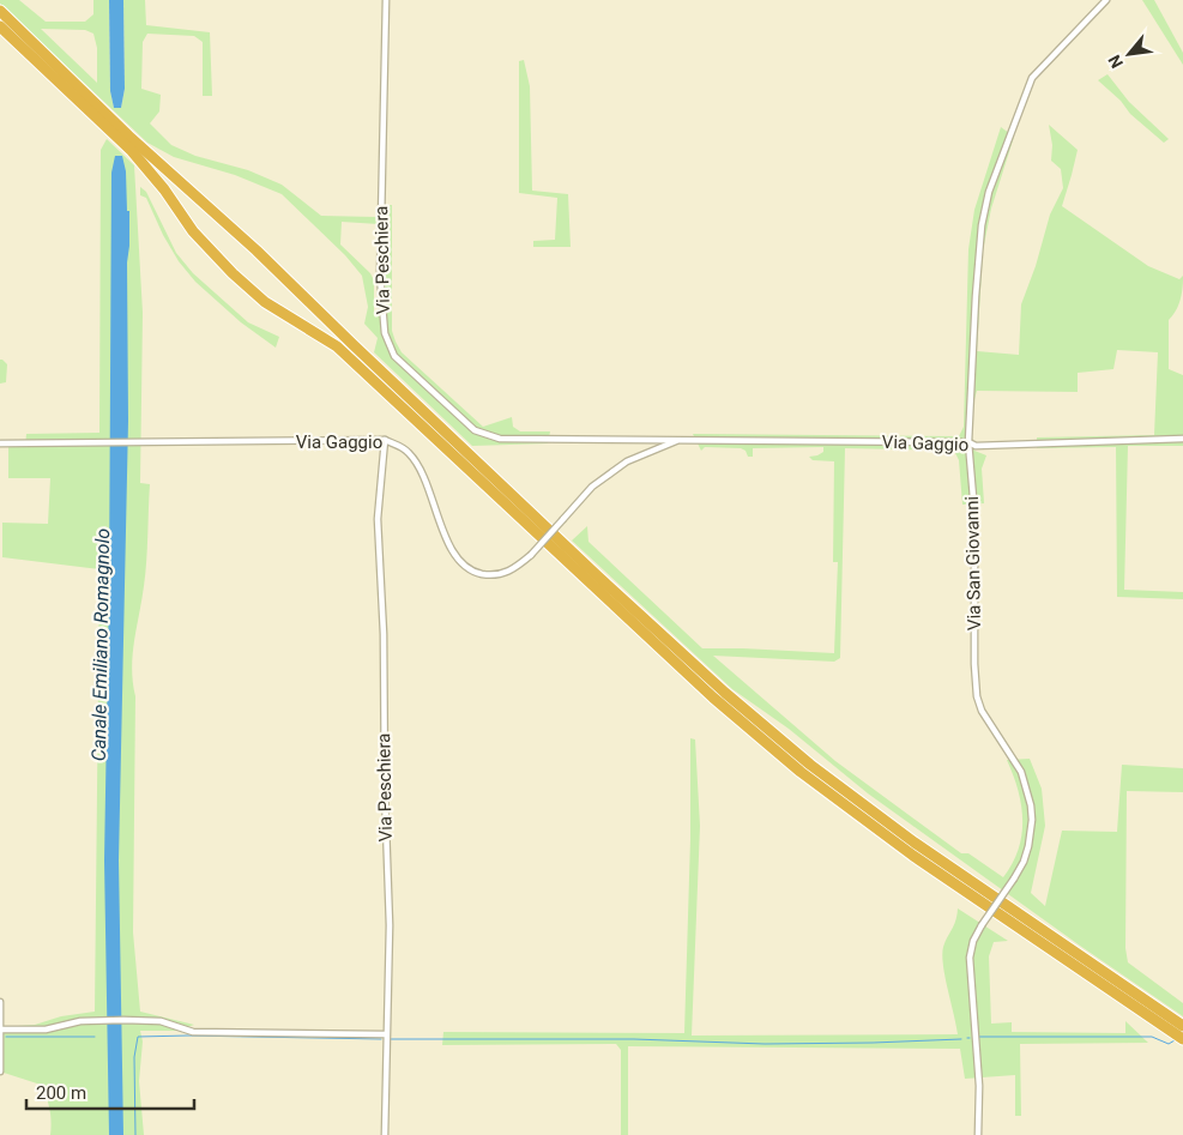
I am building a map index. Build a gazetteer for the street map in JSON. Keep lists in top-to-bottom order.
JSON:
{
  "streets": {
    "street": ["Via Peschiera", "Via Gaggio", "Via San Giovanni"]
  },
  "crossings": [
    ["Via Peschiera", "Via Gaggio"],
    ["Via Gaggio", "Via San Giovanni"]
  ],
  "water": ["Canale Emiliano Romagnolo"],
  "scale_bar": "200 m",
  "north": "bottom left"
}
